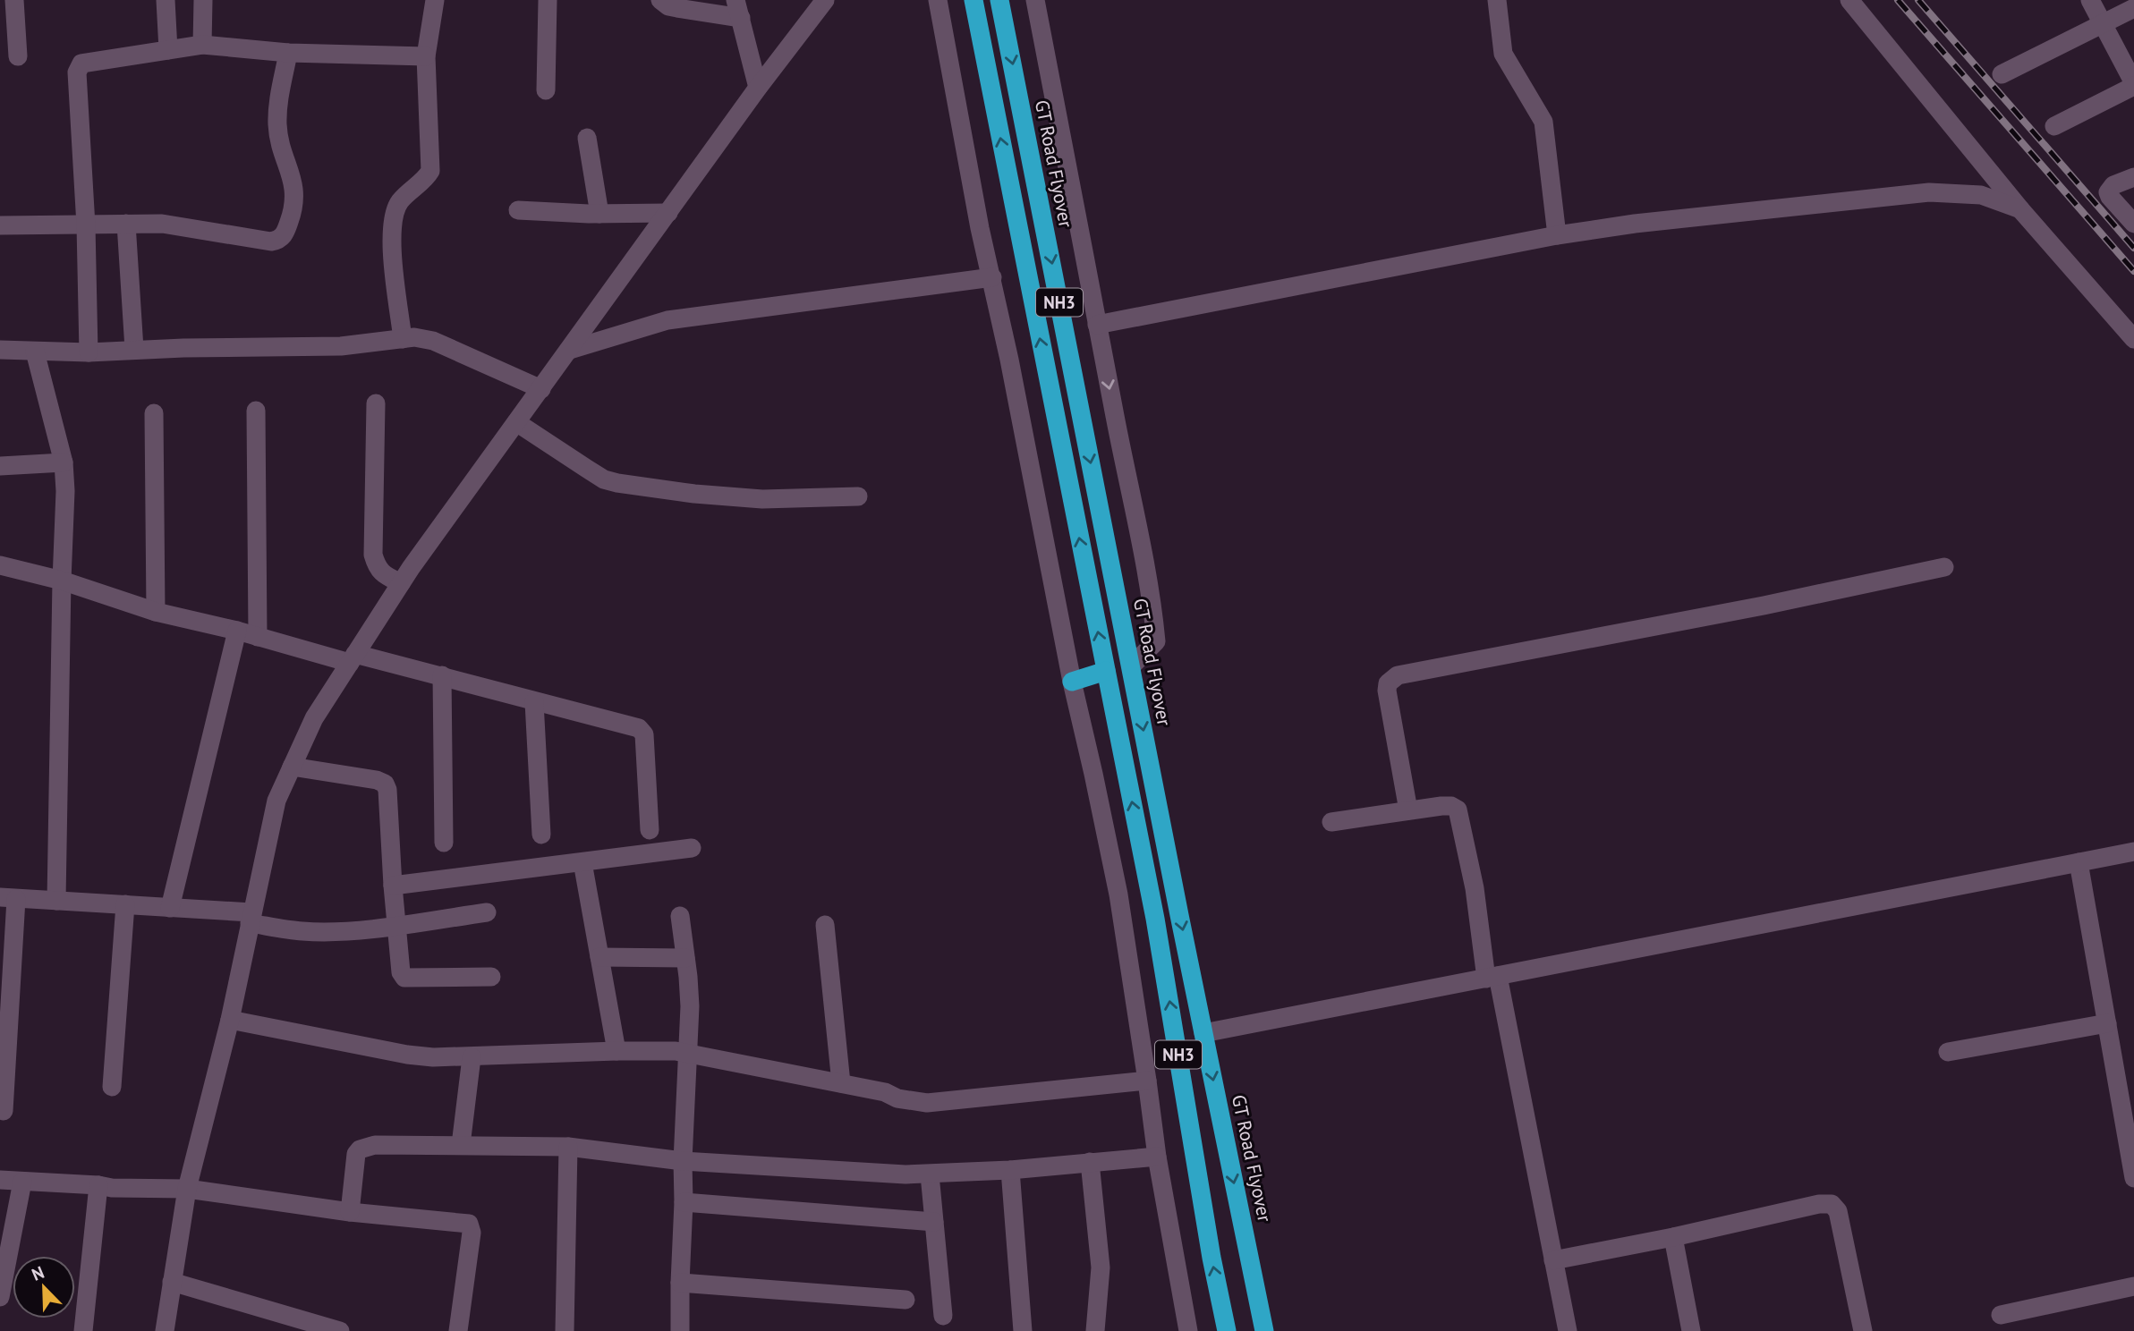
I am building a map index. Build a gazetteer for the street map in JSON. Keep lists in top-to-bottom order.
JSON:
{
  "streets": {
    "highway": ["GT Road Flyover", "NH3"]
  },
  "north": "top left"
}
